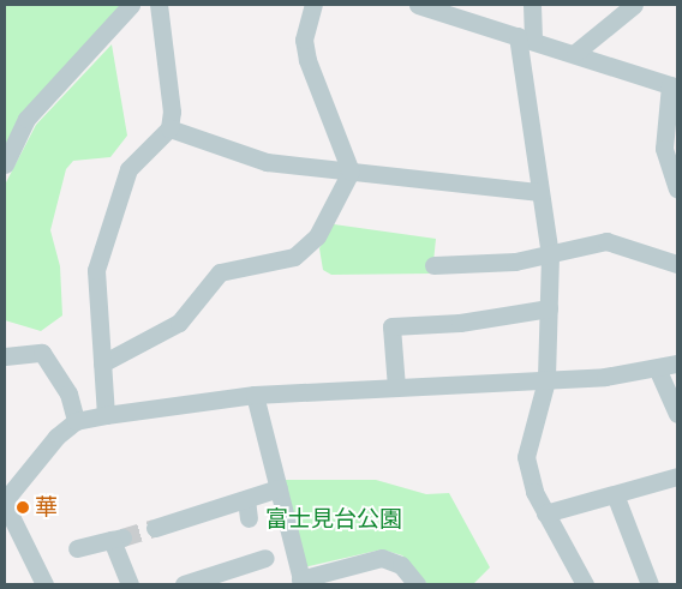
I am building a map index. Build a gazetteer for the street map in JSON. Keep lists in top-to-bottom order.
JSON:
{
  "parks": ["富士見台公園"],
  "places": ["華"]
}
